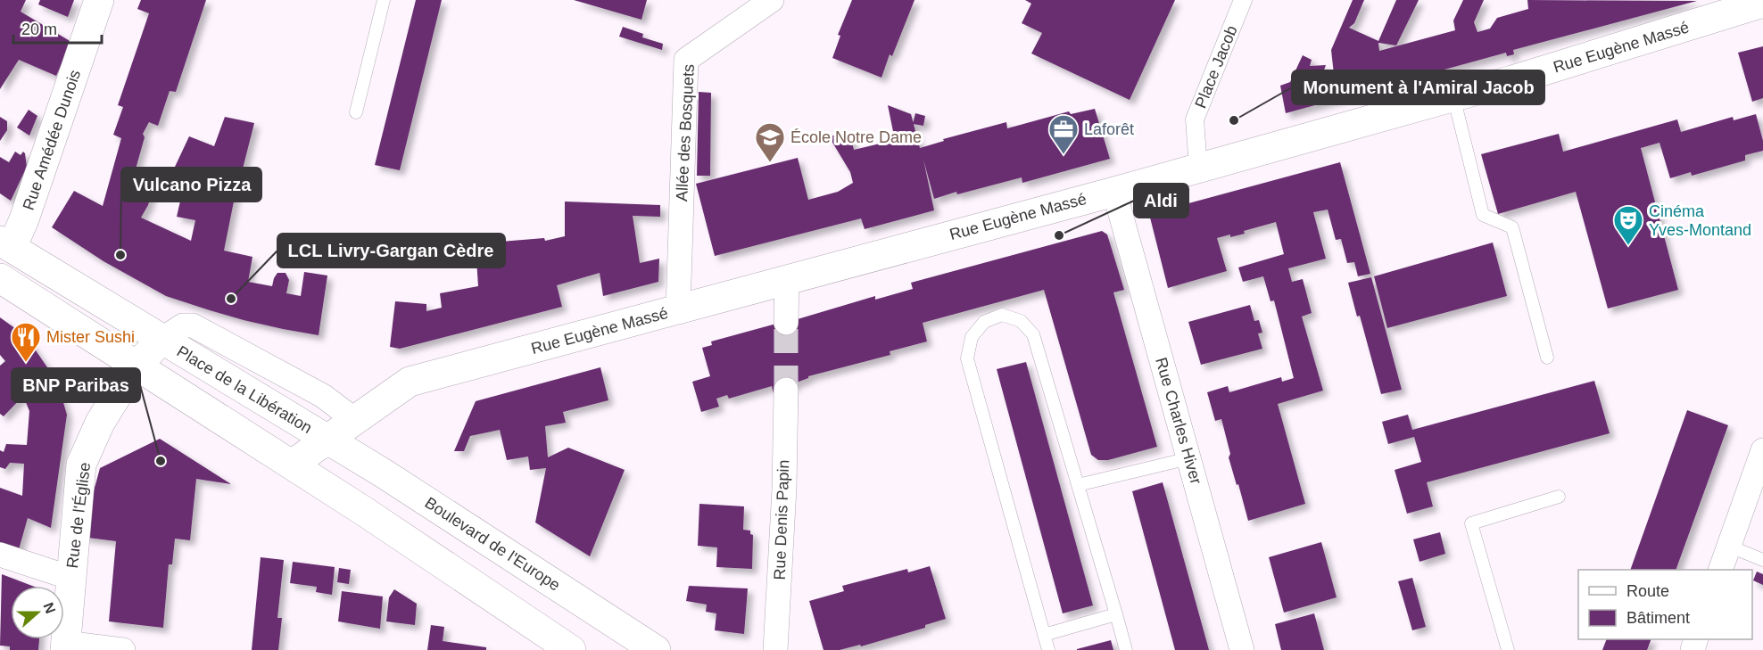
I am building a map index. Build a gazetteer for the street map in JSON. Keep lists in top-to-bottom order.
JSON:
{
  "streets": {
    "street": [
      "Rue Eugène Massé",
      "Place Jacob",
      "Allée des Bosquets",
      "Rue Amédée Dunois",
      "Place de la Libération",
      "Rue Charles Hiver",
      "Rue de l'Église",
      "Rue Denis Papin",
      "Boulevard de l'Europe"
    ]
  },
  "crossings": [
    ["Rue Eugène Massé", "Place Jacob"],
    ["Rue Eugène Massé", "Allée des Bosquets"],
    ["Rue Eugène Massé", "Place de la Libération"],
    ["Rue Eugène Massé", "Rue Charles Hiver"],
    ["Rue Eugène Massé", "Boulevard de l'Europe"],
    ["Rue Amédée Dunois", "Place de la Libération"],
    ["Place de la Libération", "Rue de l'Église"],
    ["Place de la Libération", "Boulevard de l'Europe"]
  ],
  "places": {
    "other": [
      "Monument à l'Amiral Jacob",
      "Aldi",
      "Vulcano Pizza",
      "LCL Livry-Gargan Cèdre",
      "BNP Paribas"
    ],
    "office": ["Laforêt"],
    "school or university": ["École Notre Dame"],
    "theatre": ["Cinéma Yves-Montand"],
    "restaurant": ["Mister Sushi"]
  },
  "legend": ["Route", "Bâtiment"],
  "scale_bar": "20 m",
  "north": "right"
}
